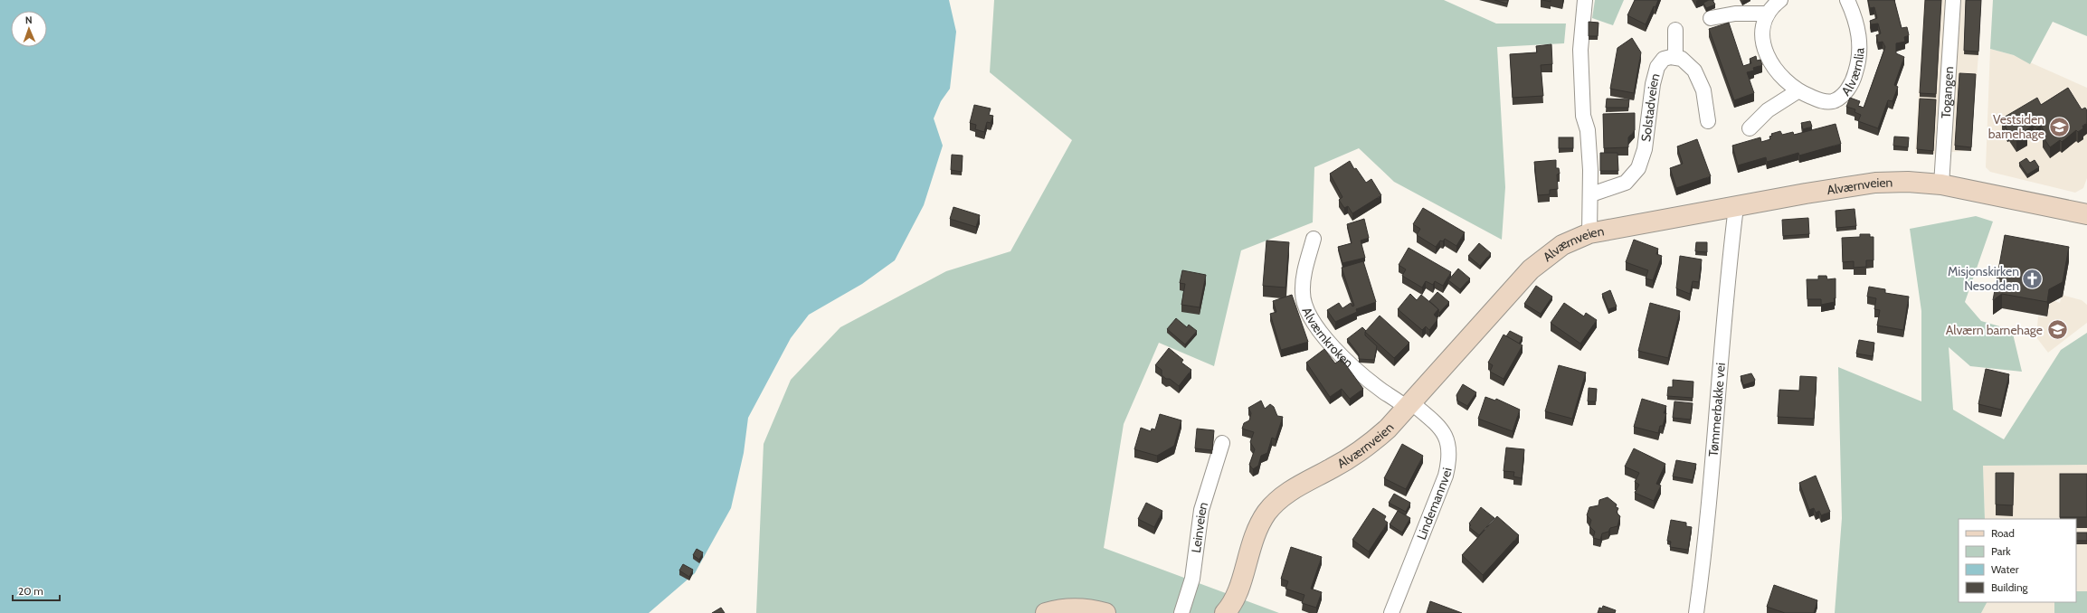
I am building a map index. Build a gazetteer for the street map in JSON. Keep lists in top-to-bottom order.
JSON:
{
  "streets": {
    "main road": ["Alværnveien"],
    "street": [
      "Alværnlia",
      "Togangen",
      "Solstadveien",
      "Alværnkroken",
      "Tømmerbakke vei",
      "Lindemannvei",
      "Leinveien"
    ]
  },
  "crossings": [
    ["Togangen", "Alværnveien"],
    ["Alværnveien", "Alværnkroken"],
    ["Alværnveien", "Tømmerbakke vei"],
    ["Alværnveien", "Lindemannvei"],
    ["Alværnkroken", "Lindemannvei"]
  ],
  "places": {
    "school or university": ["Vestsiden barnehage", "Alværn barnehage"],
    "church": ["Misjonskirken Nesodden"]
  },
  "legend": [
    "Road",
    "Park",
    "Water",
    "Building"
  ],
  "scale_bar": "20 m",
  "north": "top"
}
